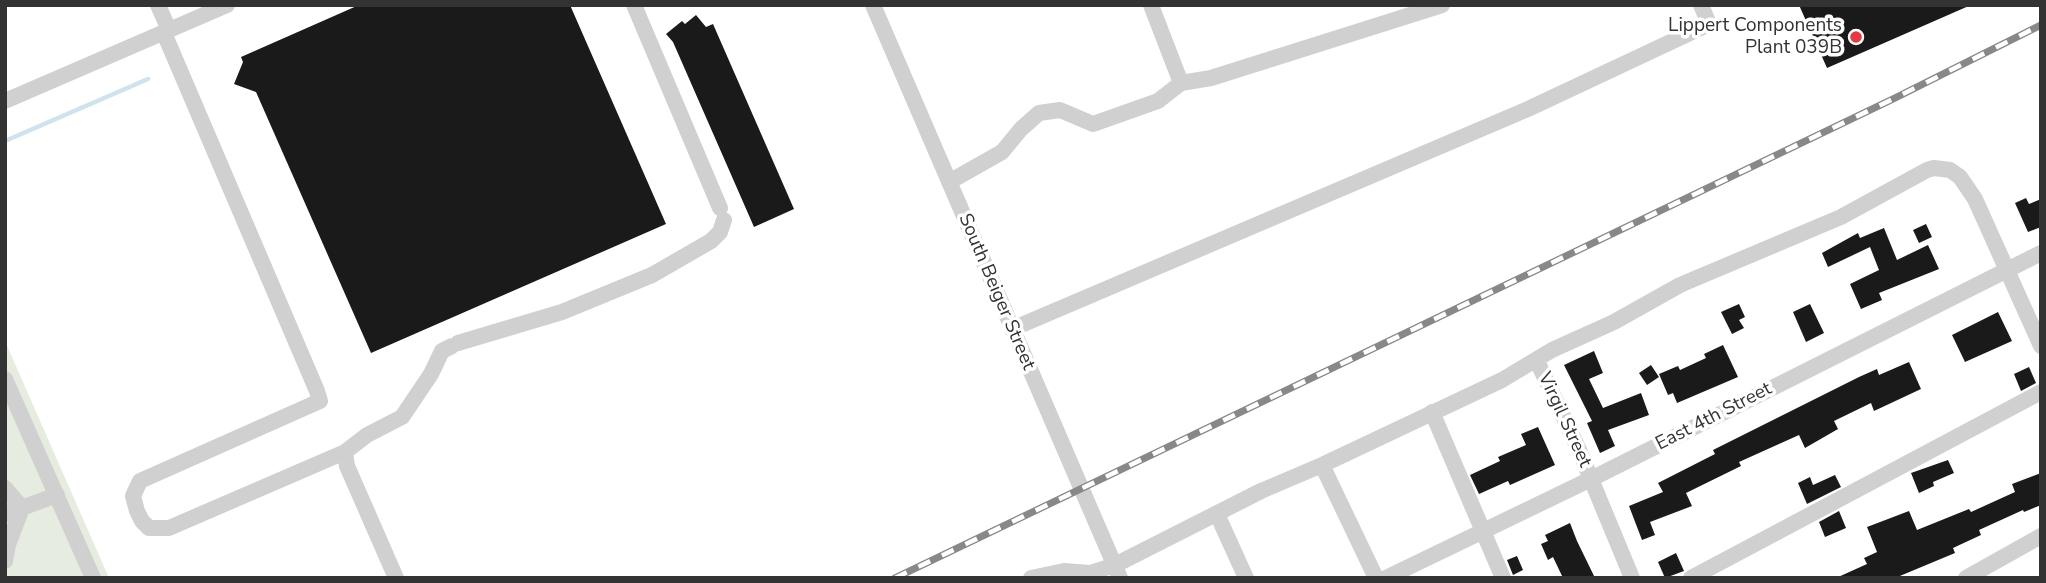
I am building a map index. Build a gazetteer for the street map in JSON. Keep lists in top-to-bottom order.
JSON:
{
  "streets": {
    "street": ["South Beiger Street", "East 4th Street", "Virgil Street"]
  },
  "crossings": [
    ["East 4th Street", "Virgil Street"]
  ],
  "places": ["Lippert Components Plant 039B"]
}
